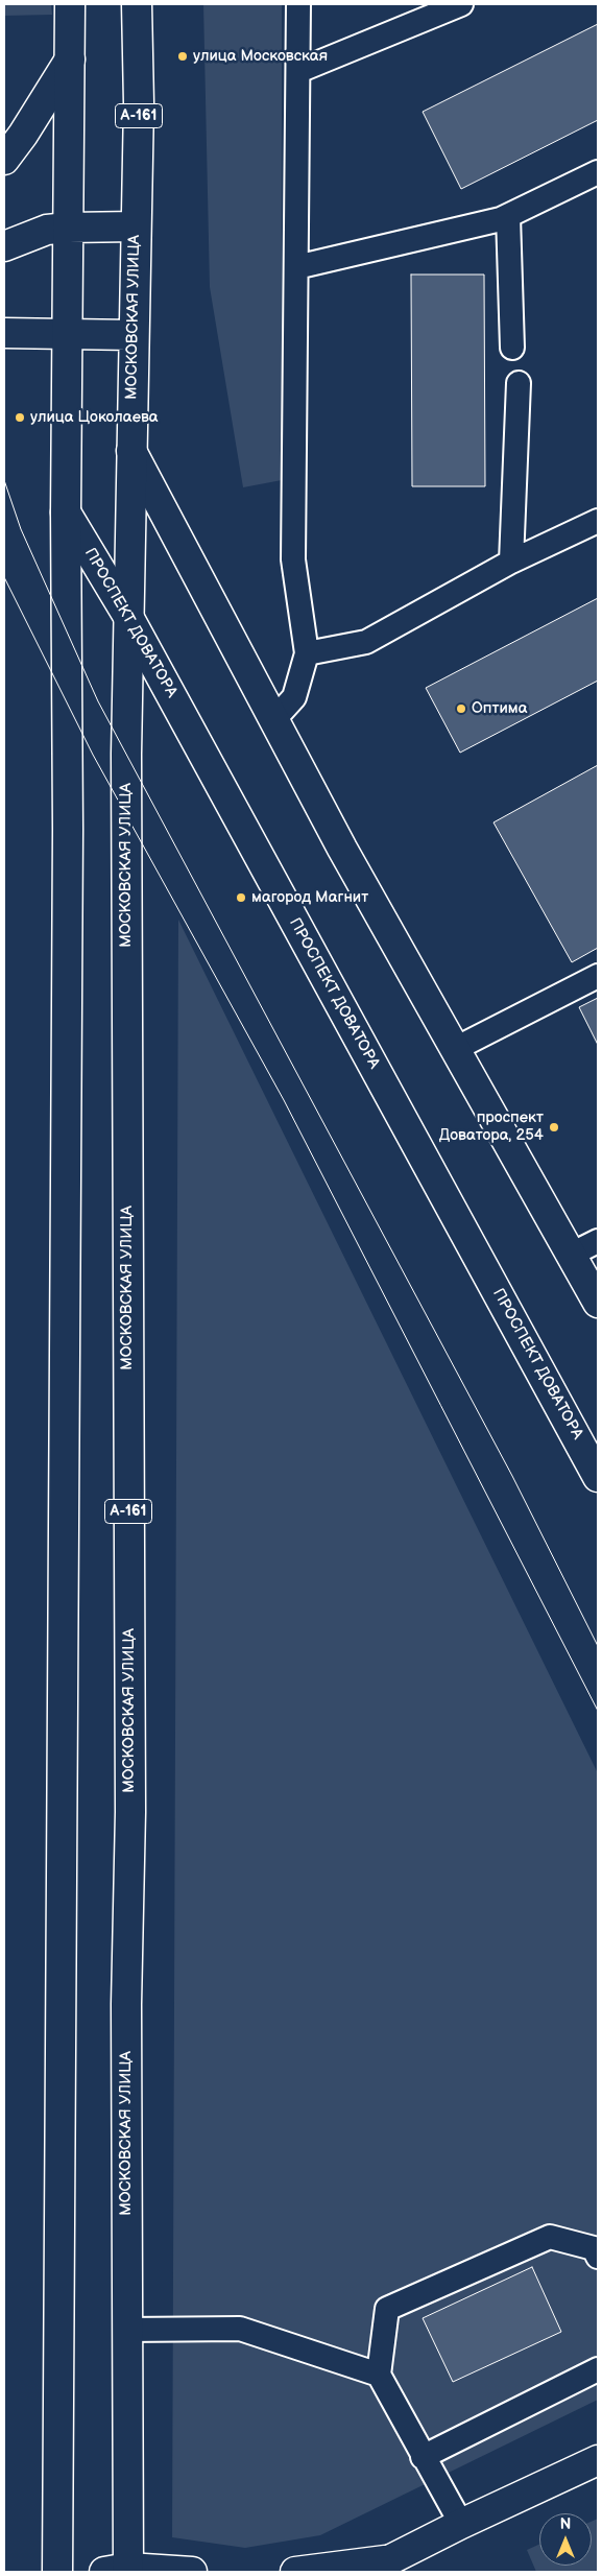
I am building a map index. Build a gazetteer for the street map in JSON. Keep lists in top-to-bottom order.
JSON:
{
  "streets": {
    "main road": ["А-161", "МОСКОВСКАЯ УЛИЦА", "ПРОСПЕКТ ДОВАТОРА"]
  },
  "crossings": [
    ["МОСКОВСКАЯ УЛИЦА", "ПРОСПЕКТ ДОВАТОРА"]
  ],
  "places": [
    "улица Московская",
    "улица Цоколаева",
    "Оптима",
    "магород Магнит",
    "проспект Доватора, 254"
  ],
  "north": "top"
}
